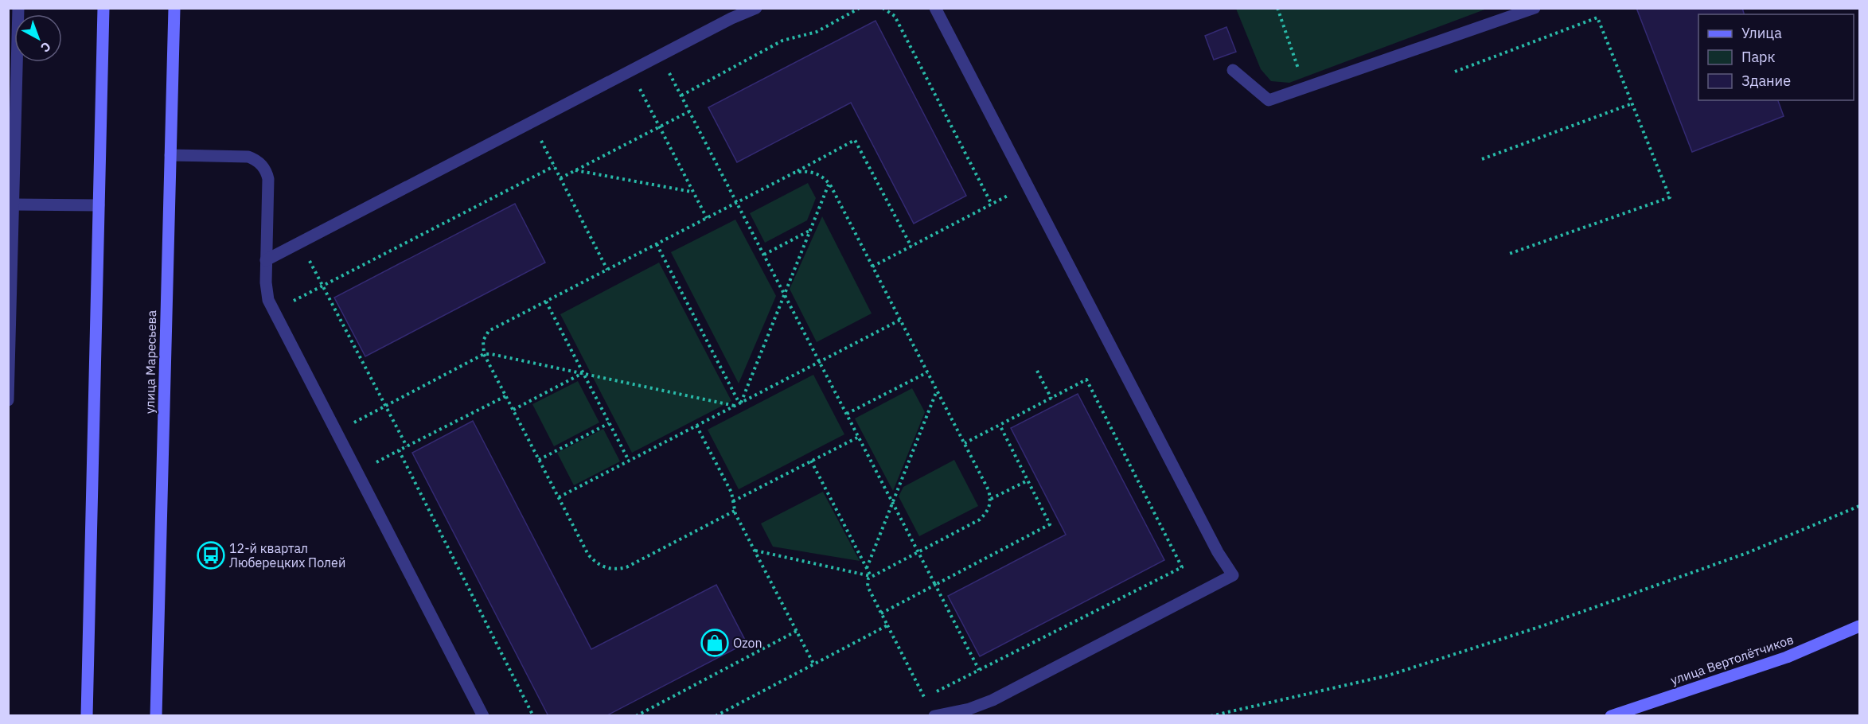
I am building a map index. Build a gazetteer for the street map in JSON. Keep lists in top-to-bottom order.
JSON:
{
  "streets": {
    "street": ["улица Маресьева", "улица Вертолётчиков"]
  },
  "places": {
    "bus stop": ["12-й квартал Люберецких Полей"],
    "shop": ["Ozon"]
  },
  "legend": ["Улица", "Парк", "Здание"],
  "north": "bottom right"
}
